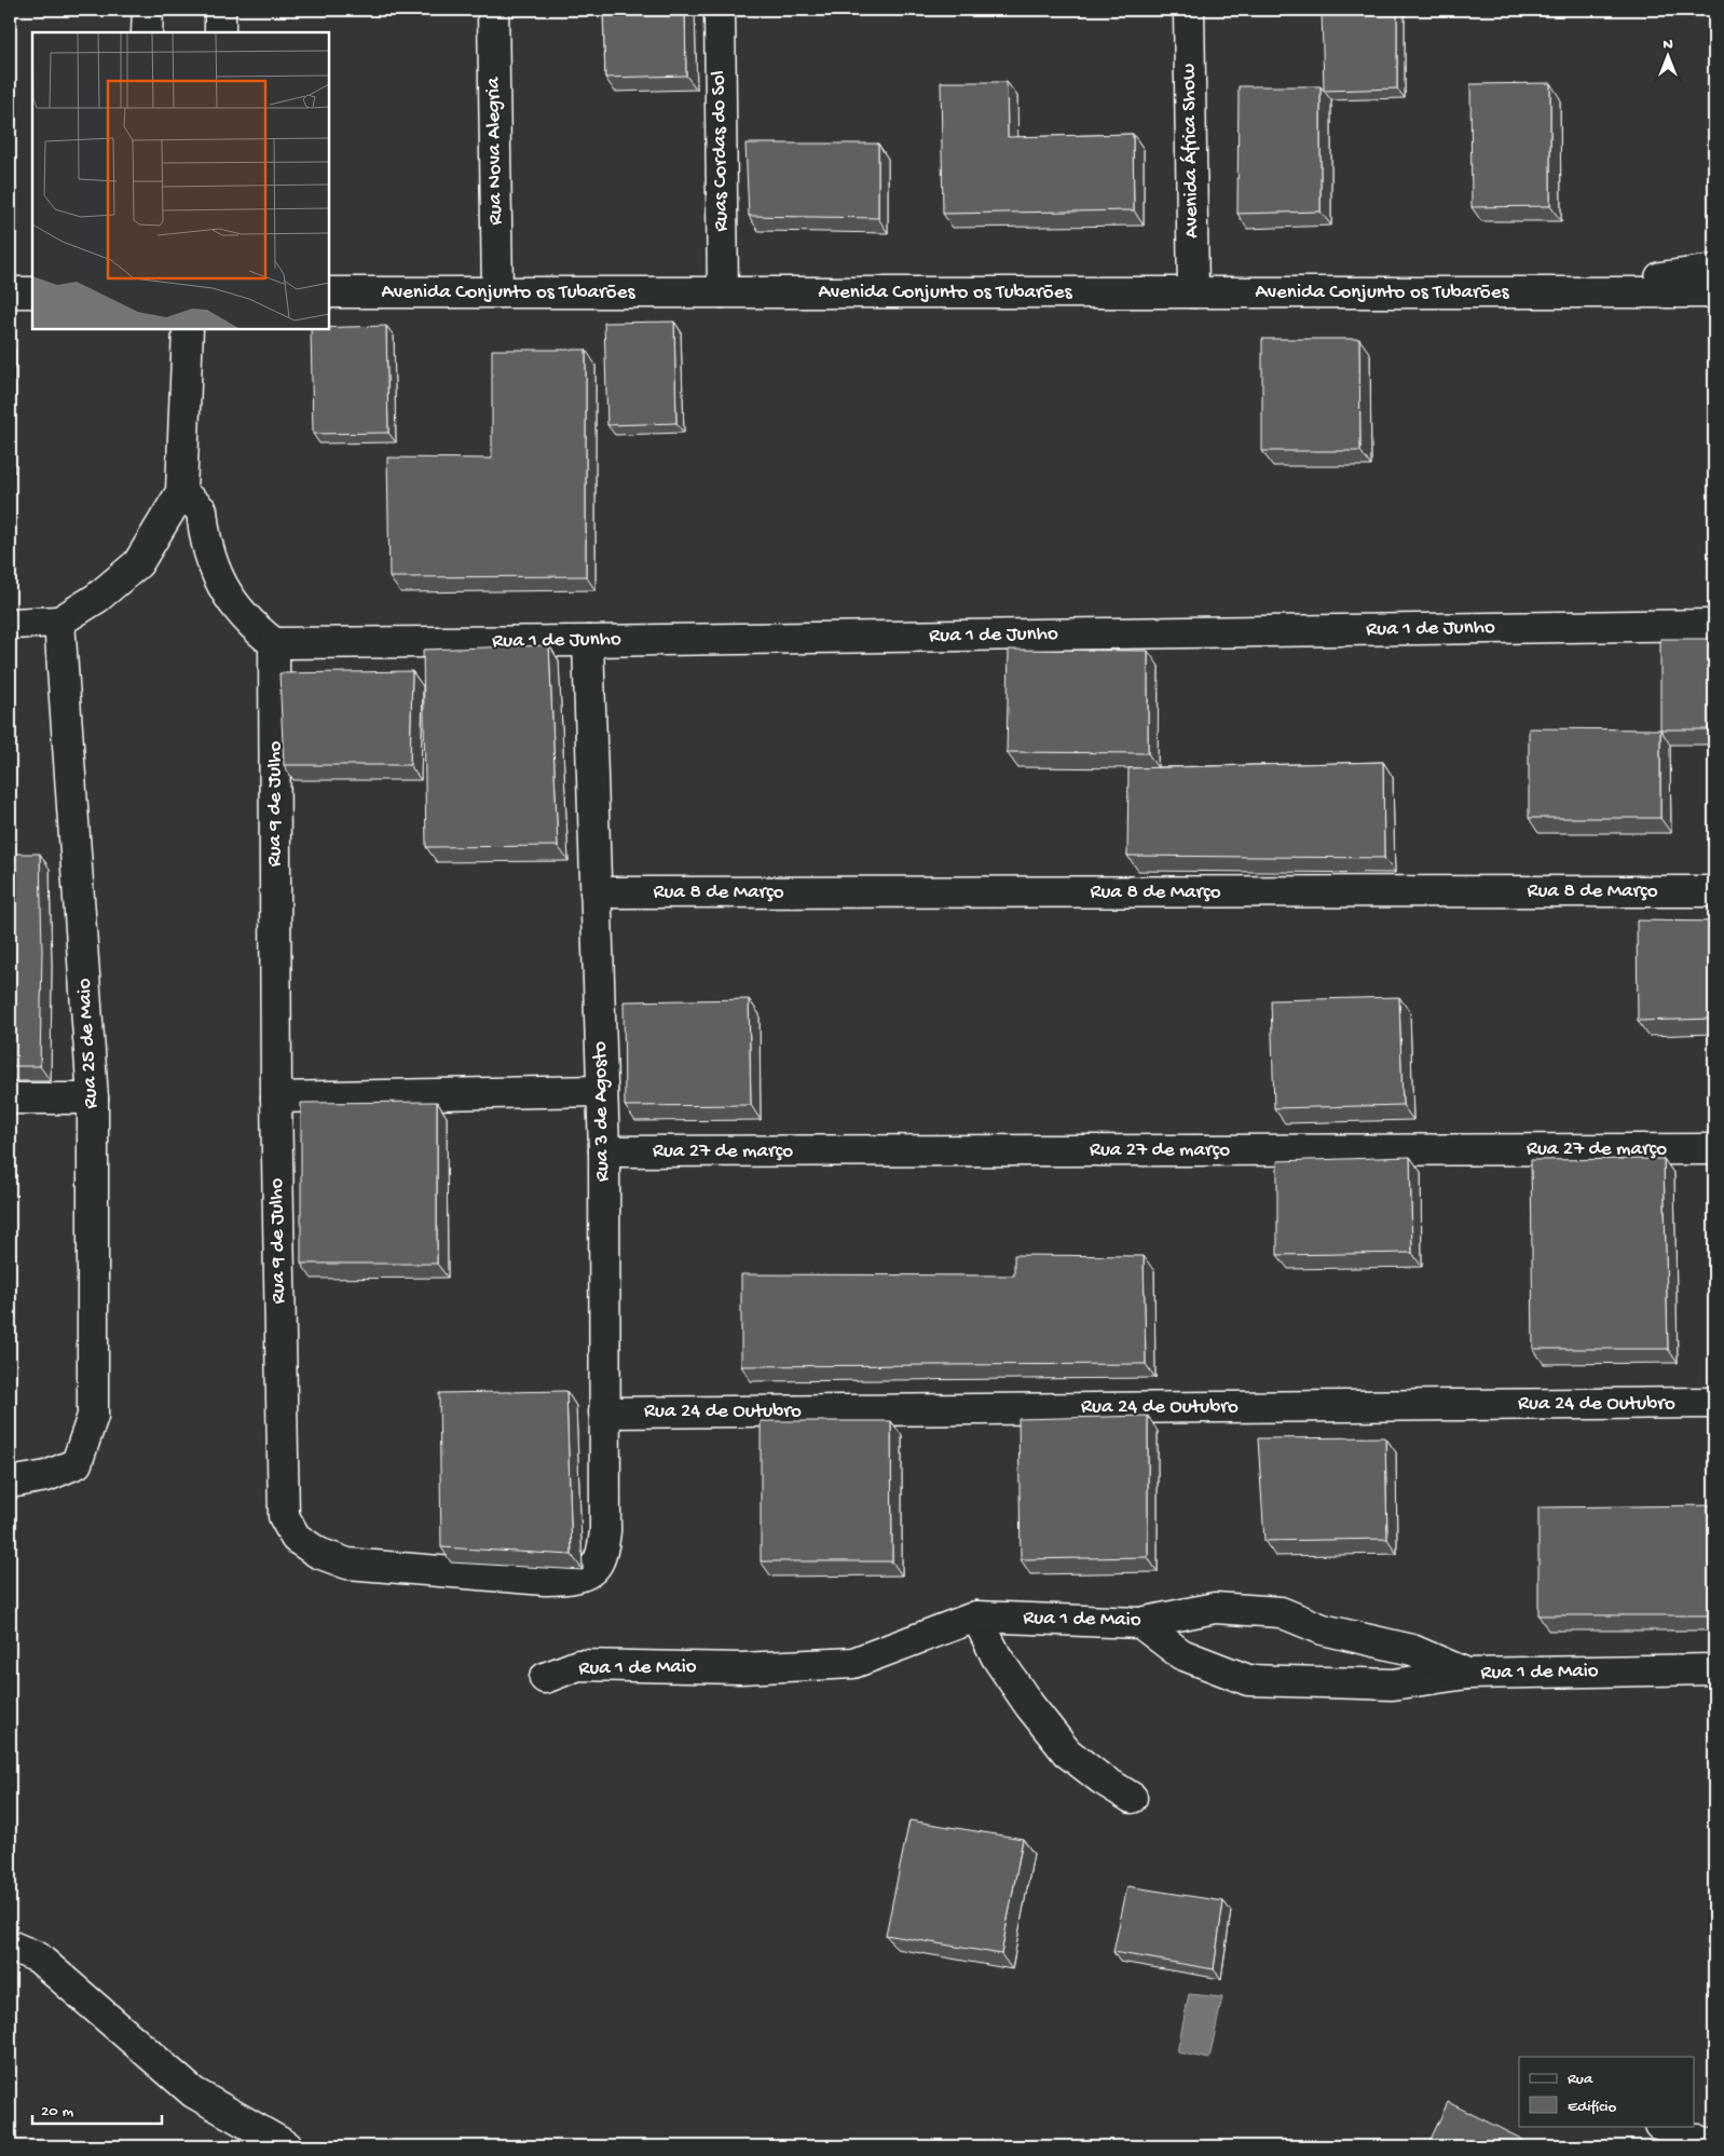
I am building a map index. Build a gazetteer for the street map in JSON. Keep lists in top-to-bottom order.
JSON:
{
  "streets": {
    "street": [
      "Rua Nova Alegria",
      "Ruas Cordas do Sol",
      "Avenida África Show",
      "Avenida Conjunto os Tubarões",
      "Rua 1 de Junho",
      "Rua 9 de Julho",
      "Rua 8 de Março",
      "Rua 25 de Maio",
      "Rua 3 de Agosto",
      "Rua 27 de março",
      "Rua 24 de Outubro",
      "Rua 1 de Maio"
    ]
  },
  "crossings": [
    ["Rua Nova Alegria", "Avenida Conjunto os Tubarões"],
    ["Ruas Cordas do Sol", "Avenida Conjunto os Tubarões"],
    ["Avenida África Show", "Avenida Conjunto os Tubarões"],
    ["Rua 1 de Junho", "Rua 9 de Julho"],
    ["Rua 1 de Junho", "Rua 3 de Agosto"],
    ["Rua 9 de Julho", "Rua 3 de Agosto"],
    ["Rua 8 de Março", "Rua 3 de Agosto"],
    ["Rua 3 de Agosto", "Rua 27 de março"],
    ["Rua 3 de Agosto", "Rua 24 de Outubro"]
  ],
  "legend": ["Rua", "Edifício"],
  "scale_bar": "20 m",
  "north": "top"
}
